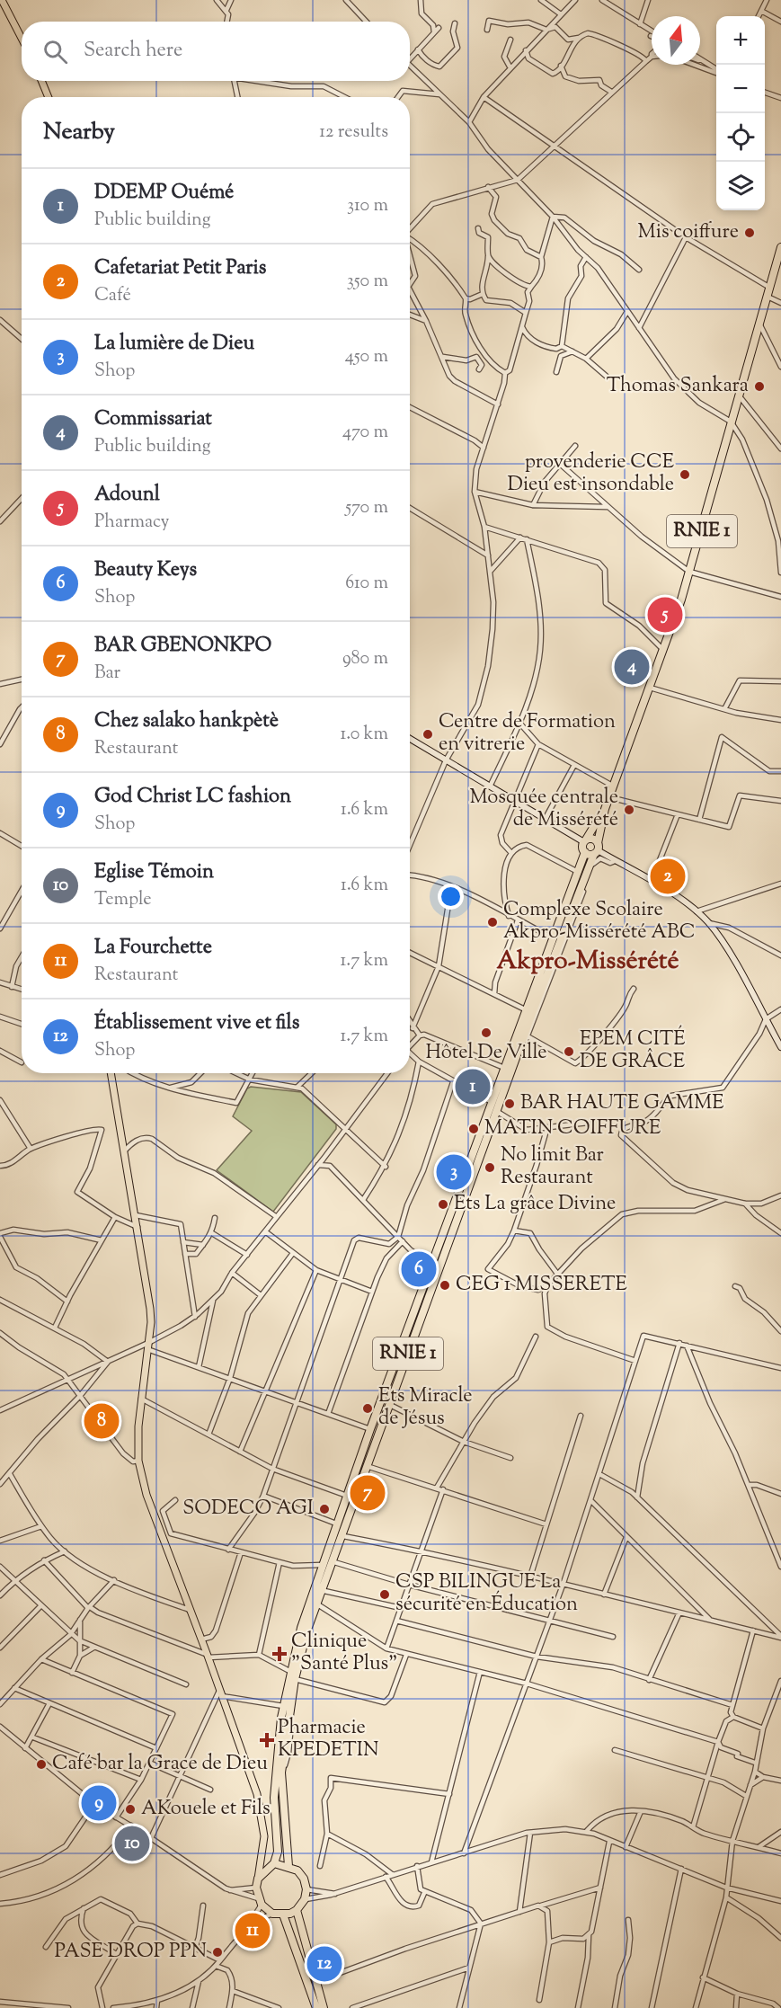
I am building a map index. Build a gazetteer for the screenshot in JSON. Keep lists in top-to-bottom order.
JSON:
{
  "streets": {
    "highway": ["RNIE 1"]
  },
  "districts": ["Akpro-Missérété"],
  "places": {
    "other": [
      "Mis coiffure",
      "Thomas Sankara",
      "provenderie CCE Dieu est insondable",
      "Centre de Formation en vitrerie",
      "Mosquée centrale de Missérété",
      "Complexe Scolaire Akpro-Missérété ABC",
      "Hôtel De Ville",
      "EPEM CITÉ DE GRÂCE",
      "BAR HAUTE GAMME",
      "MATIN COIFFURE",
      "No limit Bar Restaurant",
      "Ets La grâce Divine",
      "CEG 1 MISSERETE",
      "Ets Miracle de Jésus",
      "SODECO AGI",
      "CSP BILINGUE La sécurité en Éducation",
      "Café bar la Grace de Dieu",
      "AKouele et Fils",
      "PASE DROP PPN"
    ],
    "health": ["Clinique \"Santé Plus\"", "Pharmacie KPEDETIN"]
  },
  "north": "top",
  "page": {
    "map_buttons": ["+", "−"],
    "search": "Search here",
    "heading": ["Nearby", "12 results"],
    "list": [
      {
        "mark": "1",
        "name": "DDEMP Ouémé",
        "note": "Public building",
        "value": "310 m"
      },
      {
        "mark": "2",
        "name": "Cafetariat Petit Paris",
        "note": "Café",
        "value": "350 m"
      },
      {
        "mark": "3",
        "name": "La lumière de Dieu",
        "note": "Shop",
        "value": "450 m"
      },
      {
        "mark": "4",
        "name": "Commissariat",
        "note": "Public building",
        "value": "470 m"
      },
      {
        "mark": "5",
        "name": "Adounl",
        "note": "Pharmacy",
        "value": "570 m"
      },
      {
        "mark": "6",
        "name": "Beauty Keys",
        "note": "Shop",
        "value": "610 m"
      },
      {
        "mark": "7",
        "name": "BAR GBENONKPO",
        "note": "Bar",
        "value": "980 m"
      },
      {
        "mark": "8",
        "name": "Chez salako hankpètè",
        "note": "Restaurant",
        "value": "1.0 km"
      },
      {
        "mark": "9",
        "name": "God Christ LC fashion",
        "note": "Shop",
        "value": "1.6 km"
      },
      {
        "mark": "10",
        "name": "Eglise Témoin",
        "note": "Temple",
        "value": "1.6 km"
      },
      {
        "mark": "11",
        "name": "La Fourchette",
        "note": "Restaurant",
        "value": "1.7 km"
      },
      {
        "mark": "12",
        "name": "Établissement vive et fils",
        "note": "Shop",
        "value": "1.7 km"
      }
    ],
    "pins": [
      "5",
      "4",
      "2",
      "1",
      "3",
      "6",
      "8",
      "7",
      "9",
      "10",
      "11",
      "12"
    ]
  }
}
